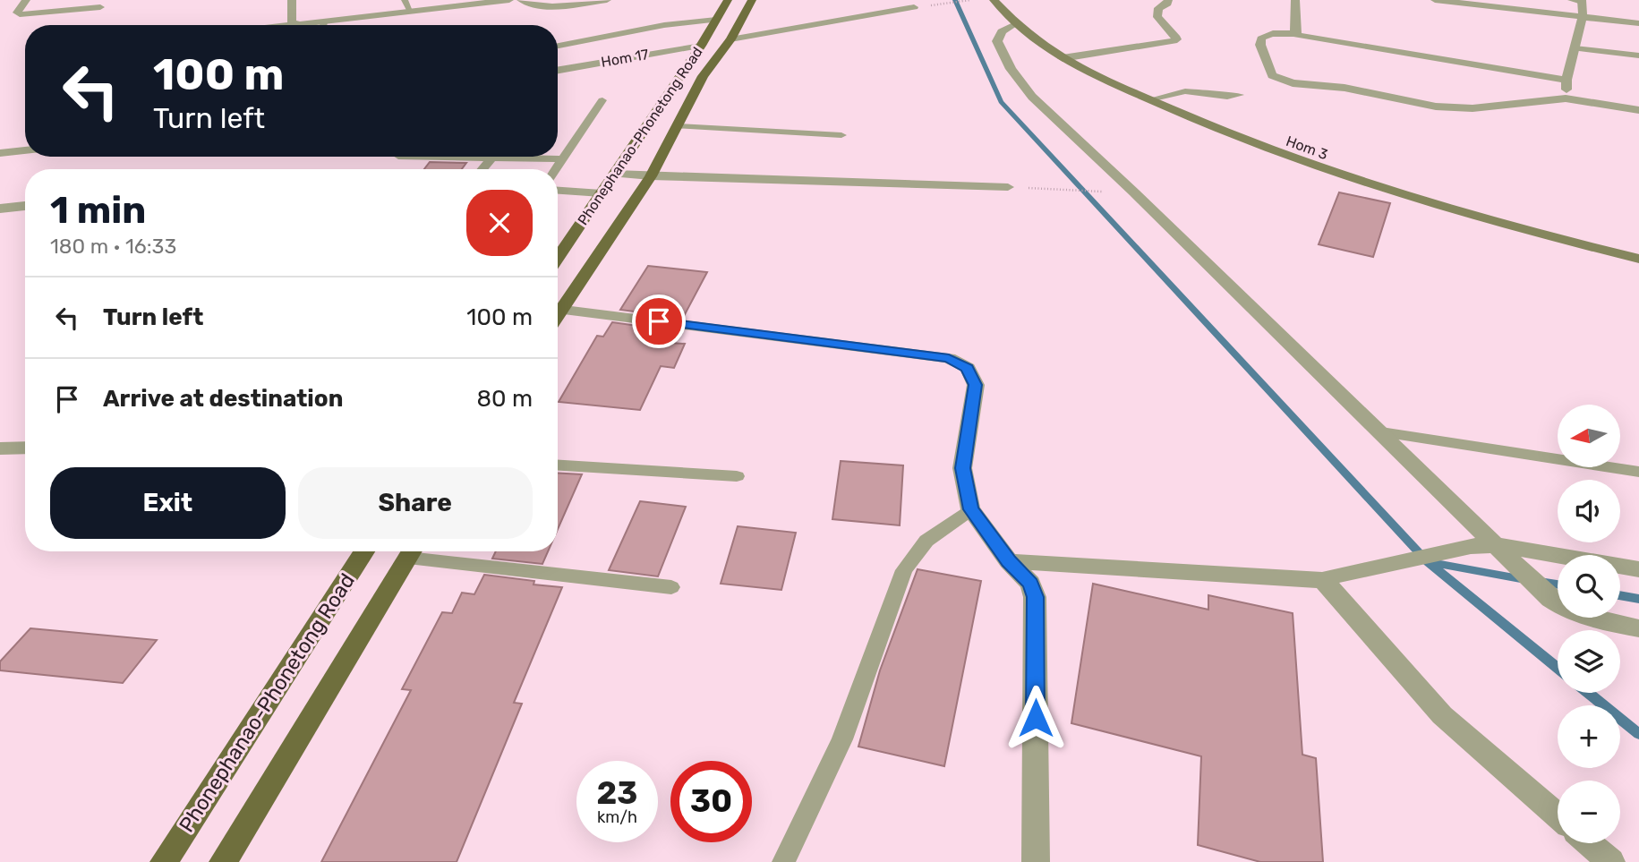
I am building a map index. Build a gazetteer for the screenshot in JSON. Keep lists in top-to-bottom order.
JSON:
{
  "streets": {
    "main road": ["Phonephanao-Phonetong Road"],
    "street": ["Hom 17", "Hom 3"]
  },
  "crossings": [
    ["Hom 17", "Phonephanao-Phonetong Road"]
  ],
  "north": "left",
  "page": {
    "turn": ["100 m", "Turn left"],
    "heading": ["1 min", "180 m · 16:33"],
    "list": [
      {
        "name": "Turn left",
        "value": "100 m"
      },
      {
        "name": "Arrive at destination",
        "value": "80 m"
      }
    ],
    "map_buttons": ["+", "−"],
    "buttons": ["Exit", "Share"],
    "speed": "23 km/h",
    "limit": "30"
  }
}
